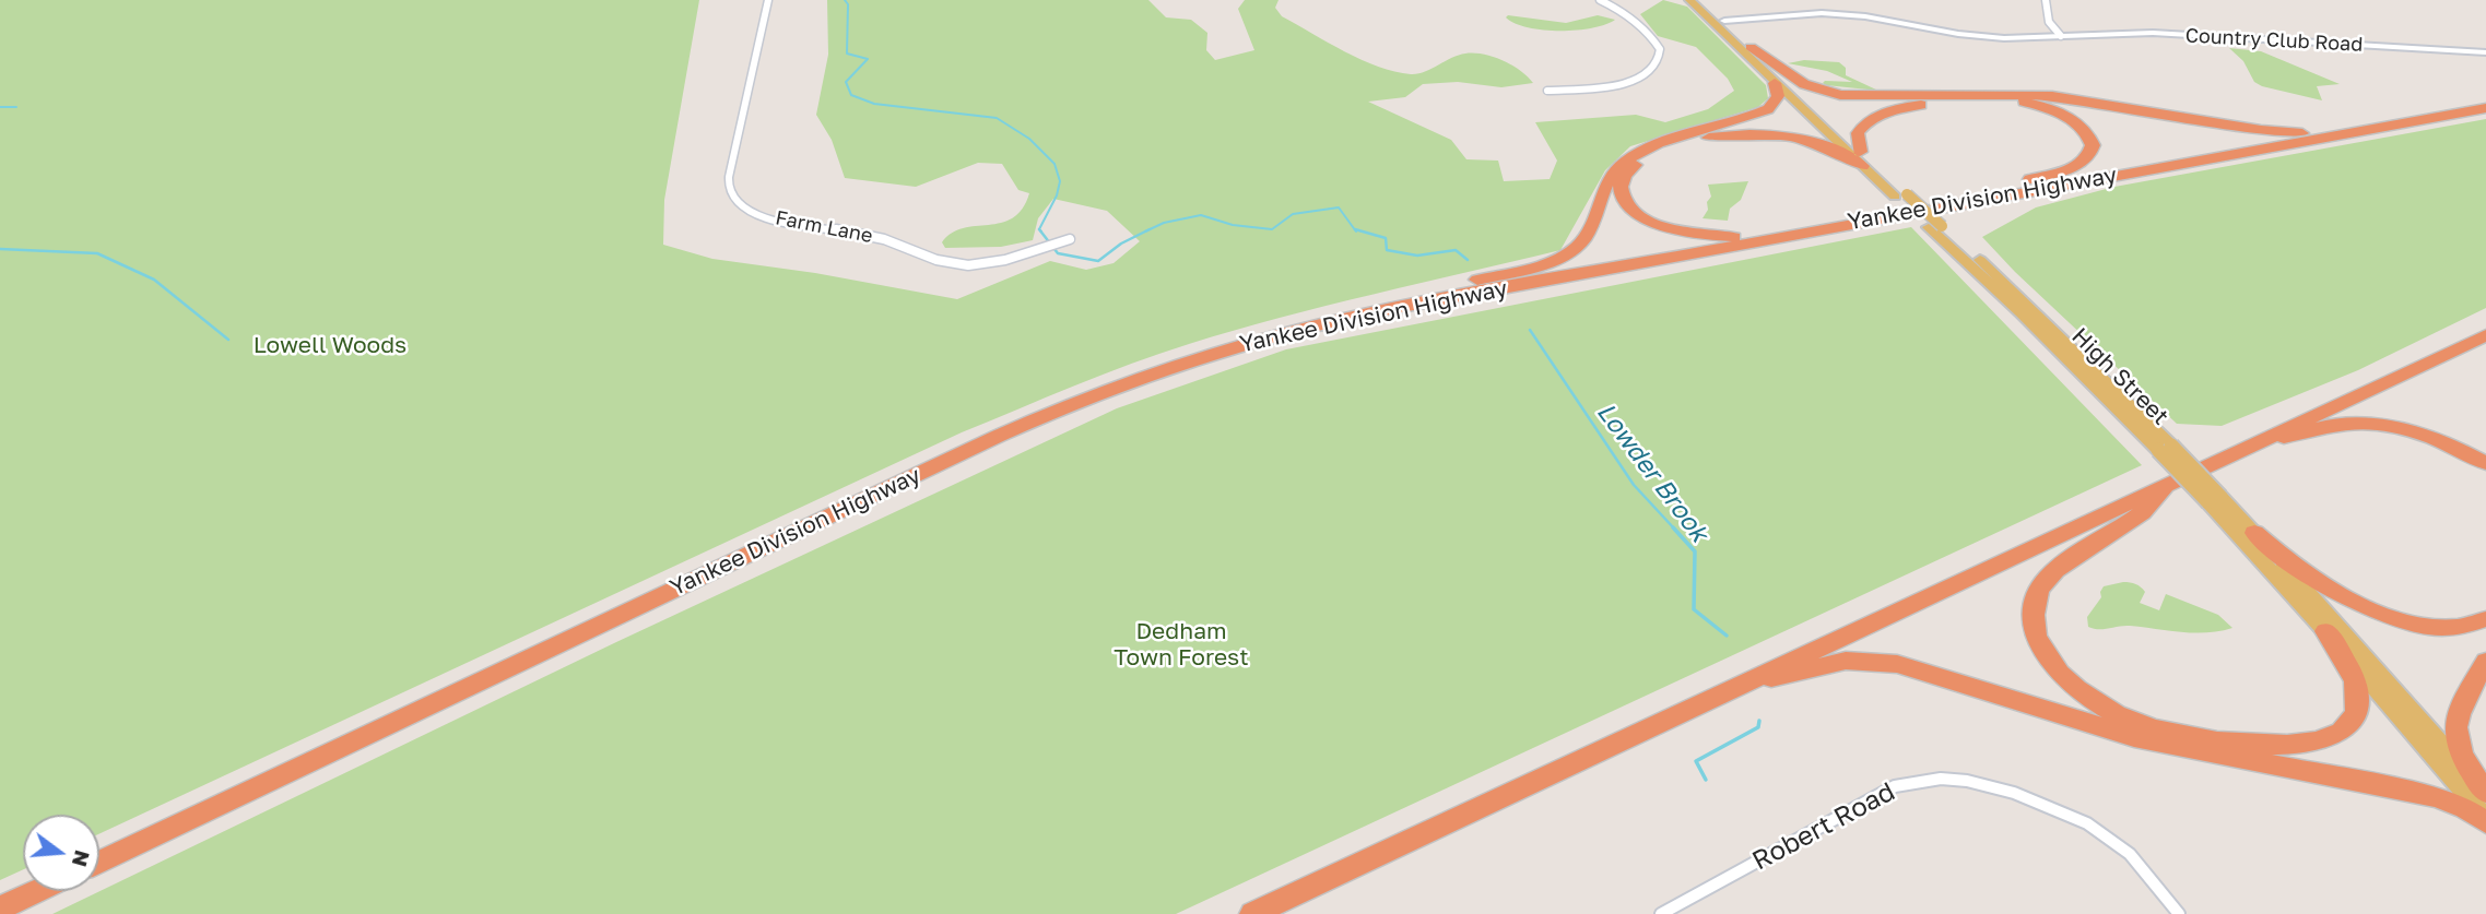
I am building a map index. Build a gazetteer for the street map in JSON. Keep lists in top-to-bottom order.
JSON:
{
  "streets": {
    "highway": ["Yankee Division Highway"],
    "main road": ["High Street"],
    "street": ["Country Club Road", "Farm Lane", "Robert Road"]
  },
  "crossings": [
    ["Country Club Road", "High Street"]
  ],
  "water": ["Lowder Brook"],
  "parks": ["Lowell Woods", "Dedham Town Forest"],
  "north": "right"
}
